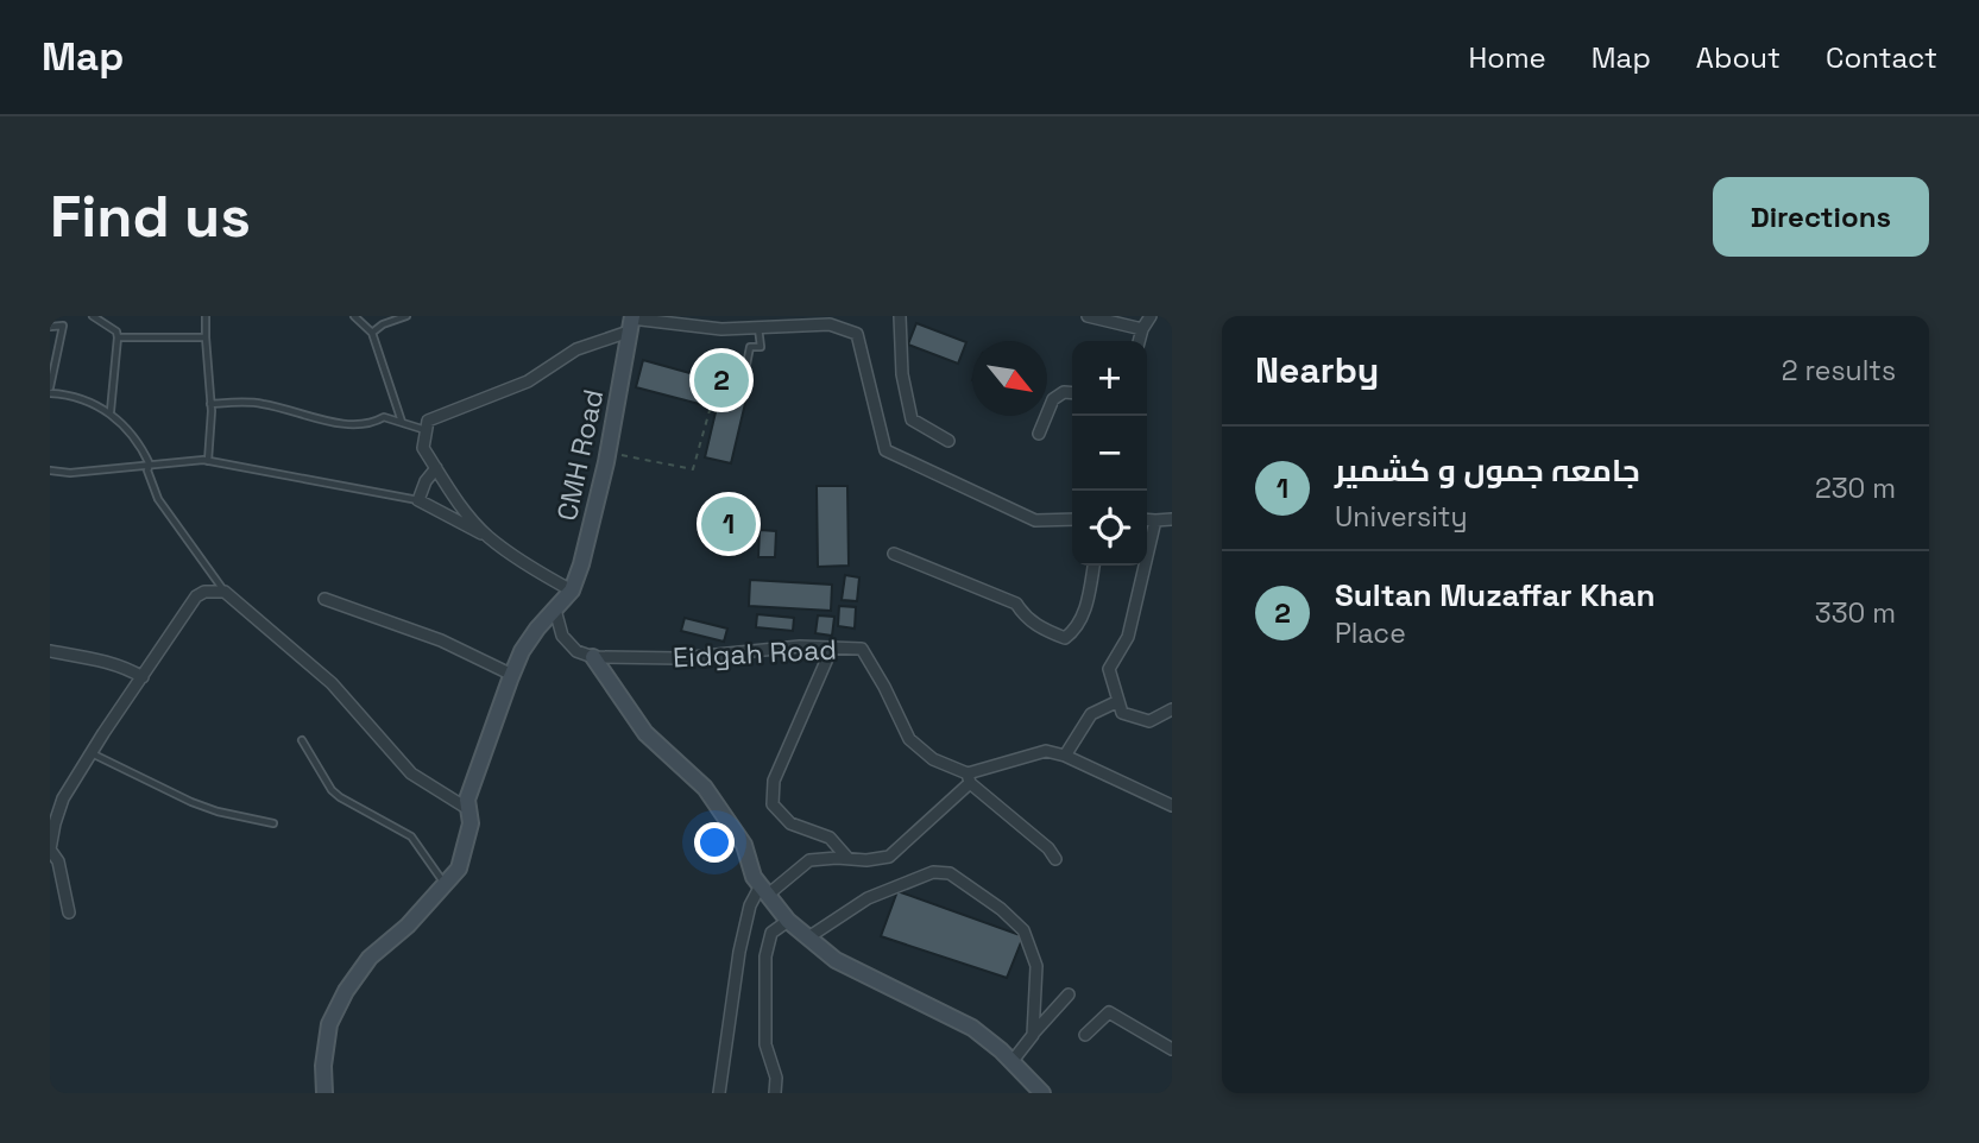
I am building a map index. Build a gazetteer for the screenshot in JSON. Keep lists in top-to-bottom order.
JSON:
{
  "streets": {
    "street": ["CMH Road", "Eidgah Road"]
  },
  "north": "bottom right",
  "page": {
    "header": "Map",
    "nav": [
      "Home",
      "Map",
      "About",
      "Contact"
    ],
    "buttons": "Directions",
    "title": "Find us",
    "heading": ["Nearby", "2 results"],
    "map_buttons": ["+", "−"],
    "pins": ["2", "1"],
    "list": [
      {
        "mark": "1",
        "name": "جامعہ جموں و کشمیر",
        "note": "University",
        "value": "230 m"
      },
      {
        "mark": "2",
        "name": "Sultan Muzaffar Khan",
        "note": "Place",
        "value": "330 m"
      }
    ]
  }
}
